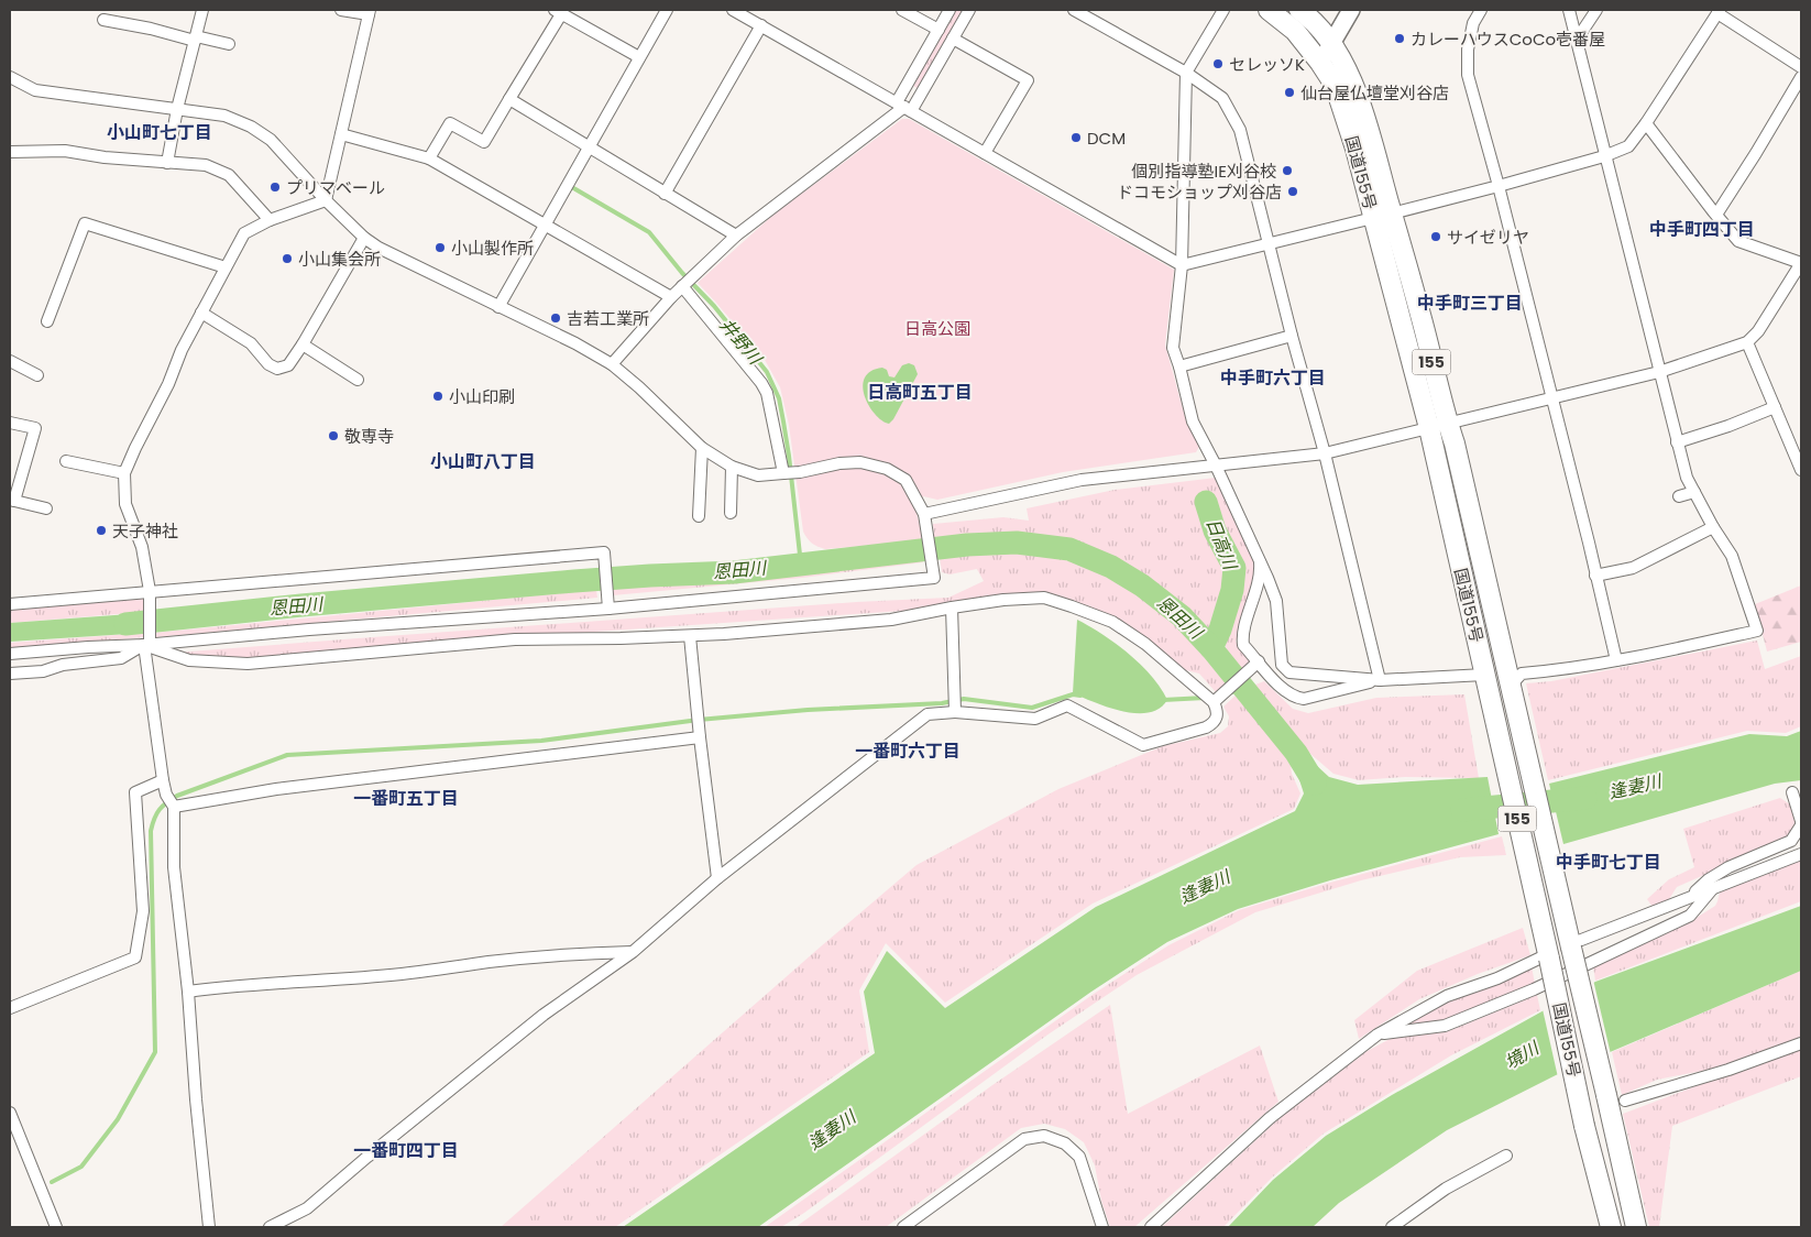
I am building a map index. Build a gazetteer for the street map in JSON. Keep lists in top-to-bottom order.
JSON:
{
  "streets": {
    "highway": ["国道155号", "155"]
  },
  "districts": [
    "小山町七丁目",
    "中手町四丁目",
    "中手町三丁目",
    "中手町六丁目",
    "日高町五丁目",
    "小山町八丁目",
    "一番町六丁目",
    "一番町五丁目",
    "中手町七丁目",
    "一番町四丁目"
  ],
  "water": [
    "井野川",
    "日高川",
    "恩田川",
    "逢妻川",
    "境川"
  ],
  "parks": ["日高公園"],
  "places": [
    "カレーハウスCoCo壱番屋",
    "セレッソK",
    "仙台屋仏壇堂刈谷店",
    "DCM",
    "個別指導塾IE刈谷校",
    "プリマベール",
    "ドコモショップ刈谷店",
    "サイゼリヤ",
    "小山製作所",
    "小山集会所",
    "吉若工業所",
    "小山印刷",
    "敬専寺",
    "天子神社"
  ]
}
